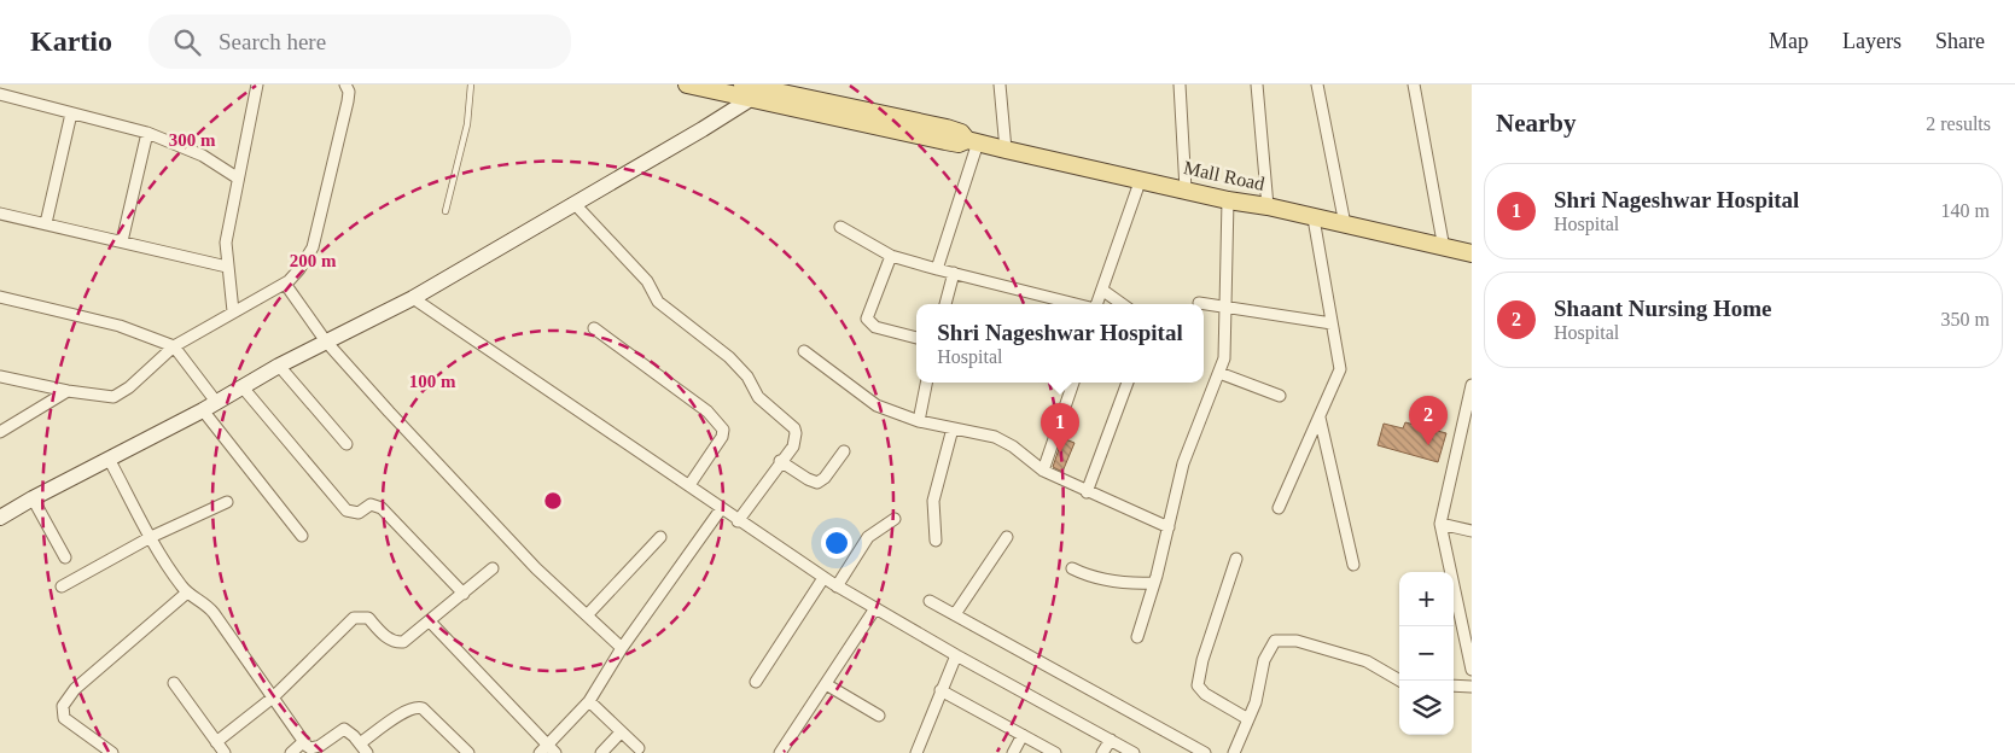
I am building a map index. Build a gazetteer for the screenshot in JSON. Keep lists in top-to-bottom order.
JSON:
{
  "streets": {
    "main road": ["Mall Road"]
  },
  "page": {
    "header": "Kartio",
    "search": "Search here",
    "nav": ["Map", "Layers", "Share"],
    "heading": ["Nearby", "2 results"],
    "list": [
      {
        "mark": "1",
        "name": "Shri Nageshwar Hospital",
        "note": "Hospital",
        "value": "140 m"
      },
      {
        "mark": "2",
        "name": "Shaant Nursing Home",
        "note": "Hospital",
        "value": "350 m"
      }
    ],
    "popup": ["Shri Nageshwar Hospital", "Hospital"],
    "pins": ["2", "1"],
    "map_buttons": ["+", "−"]
  },
  "rings": ["300 m", "200 m", "100 m"]
}
